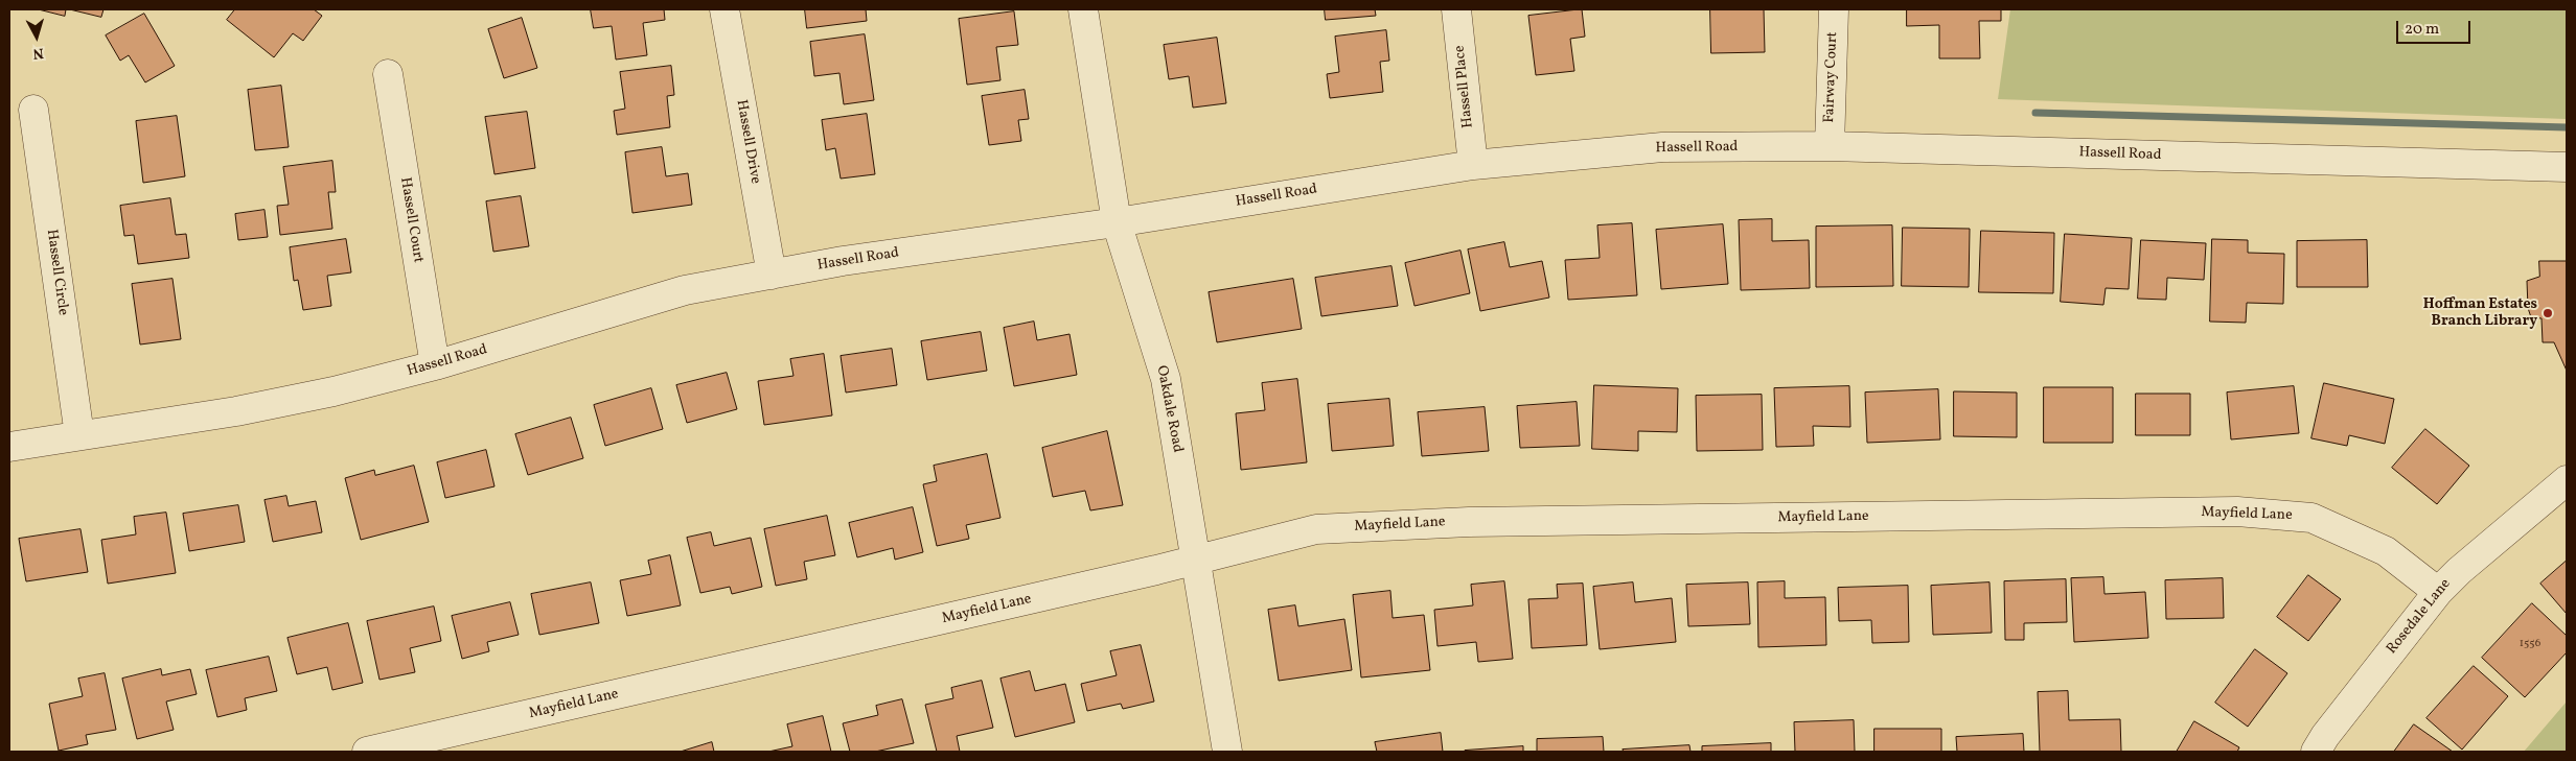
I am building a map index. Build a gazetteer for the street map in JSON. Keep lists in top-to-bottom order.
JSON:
{
  "streets": {
    "street": [
      "Fairway Court",
      "Hassell Place",
      "Hassell Drive",
      "Hassell Road",
      "Hassell Court",
      "Hassell Circle",
      "Oakdale Road",
      "Mayfield Lane",
      "Rosedale Lane"
    ]
  },
  "crossings": [
    ["Fairway Court", "Hassell Road"],
    ["Hassell Place", "Hassell Road"],
    ["Hassell Drive", "Hassell Road"],
    ["Hassell Road", "Hassell Court"],
    ["Hassell Road", "Hassell Circle"],
    ["Hassell Road", "Oakdale Road"],
    ["Oakdale Road", "Mayfield Lane"],
    ["Mayfield Lane", "Rosedale Lane"]
  ],
  "places": ["Hoffman Estates Branch Library"],
  "house_numbers": ["1556"],
  "scale_bar": "20 m",
  "north": "bottom"
}
